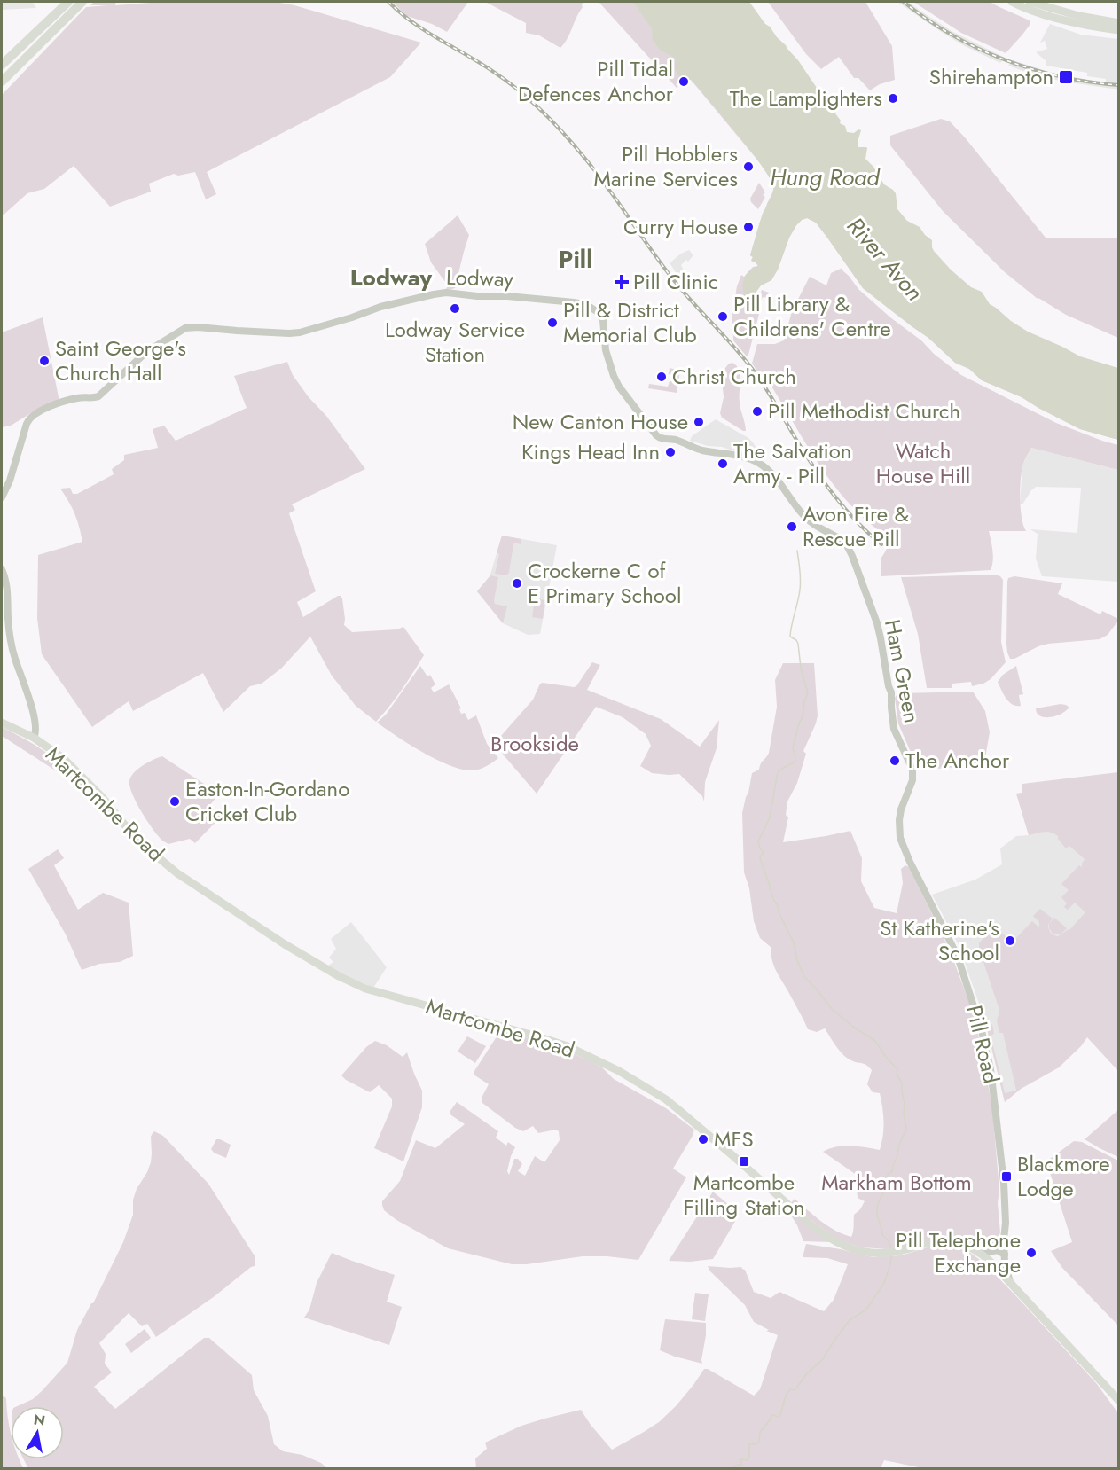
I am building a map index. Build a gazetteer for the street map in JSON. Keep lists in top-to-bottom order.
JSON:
{
  "streets": {
    "main road": ["Martcombe Road", "Pill Road"],
    "street": ["Lodway", "Ham Green"]
  },
  "crossings": [
    ["Lodway", "Ham Green"],
    ["Ham Green", "Pill Road"],
    ["Martcombe Road", "Pill Road"]
  ],
  "districts": ["Pill", "Lodway"],
  "water": ["Hung Road", "River Avon"],
  "parks": ["Watch House Hill", "Brookside", "Markham Bottom"],
  "places": {
    "transit": ["Shirehampton", "Martcombe Filling Station", "Blackmore Lodge"],
    "other": [
      "Pill Tidal Defences Anchor",
      "The Lamplighters",
      "Pill Hobblers Marine Services",
      "Curry House",
      "Lodway Service Station",
      "Pill Library & Childrens' Centre",
      "Pill & District Memorial Club",
      "Saint George's Church Hall",
      "Christ Church",
      "Pill Methodist Church",
      "New Canton House",
      "Kings Head Inn",
      "The Salvation Army - Pill",
      "Avon Fire & Rescue Pill",
      "Crockerne C of E Primary School",
      "The Anchor",
      "Easton-In-Gordano Cricket Club",
      "St Katherine's School",
      "MFS",
      "Pill Telephone Exchange"
    ],
    "health": ["Pill Clinic"]
  },
  "north": "top"
}
